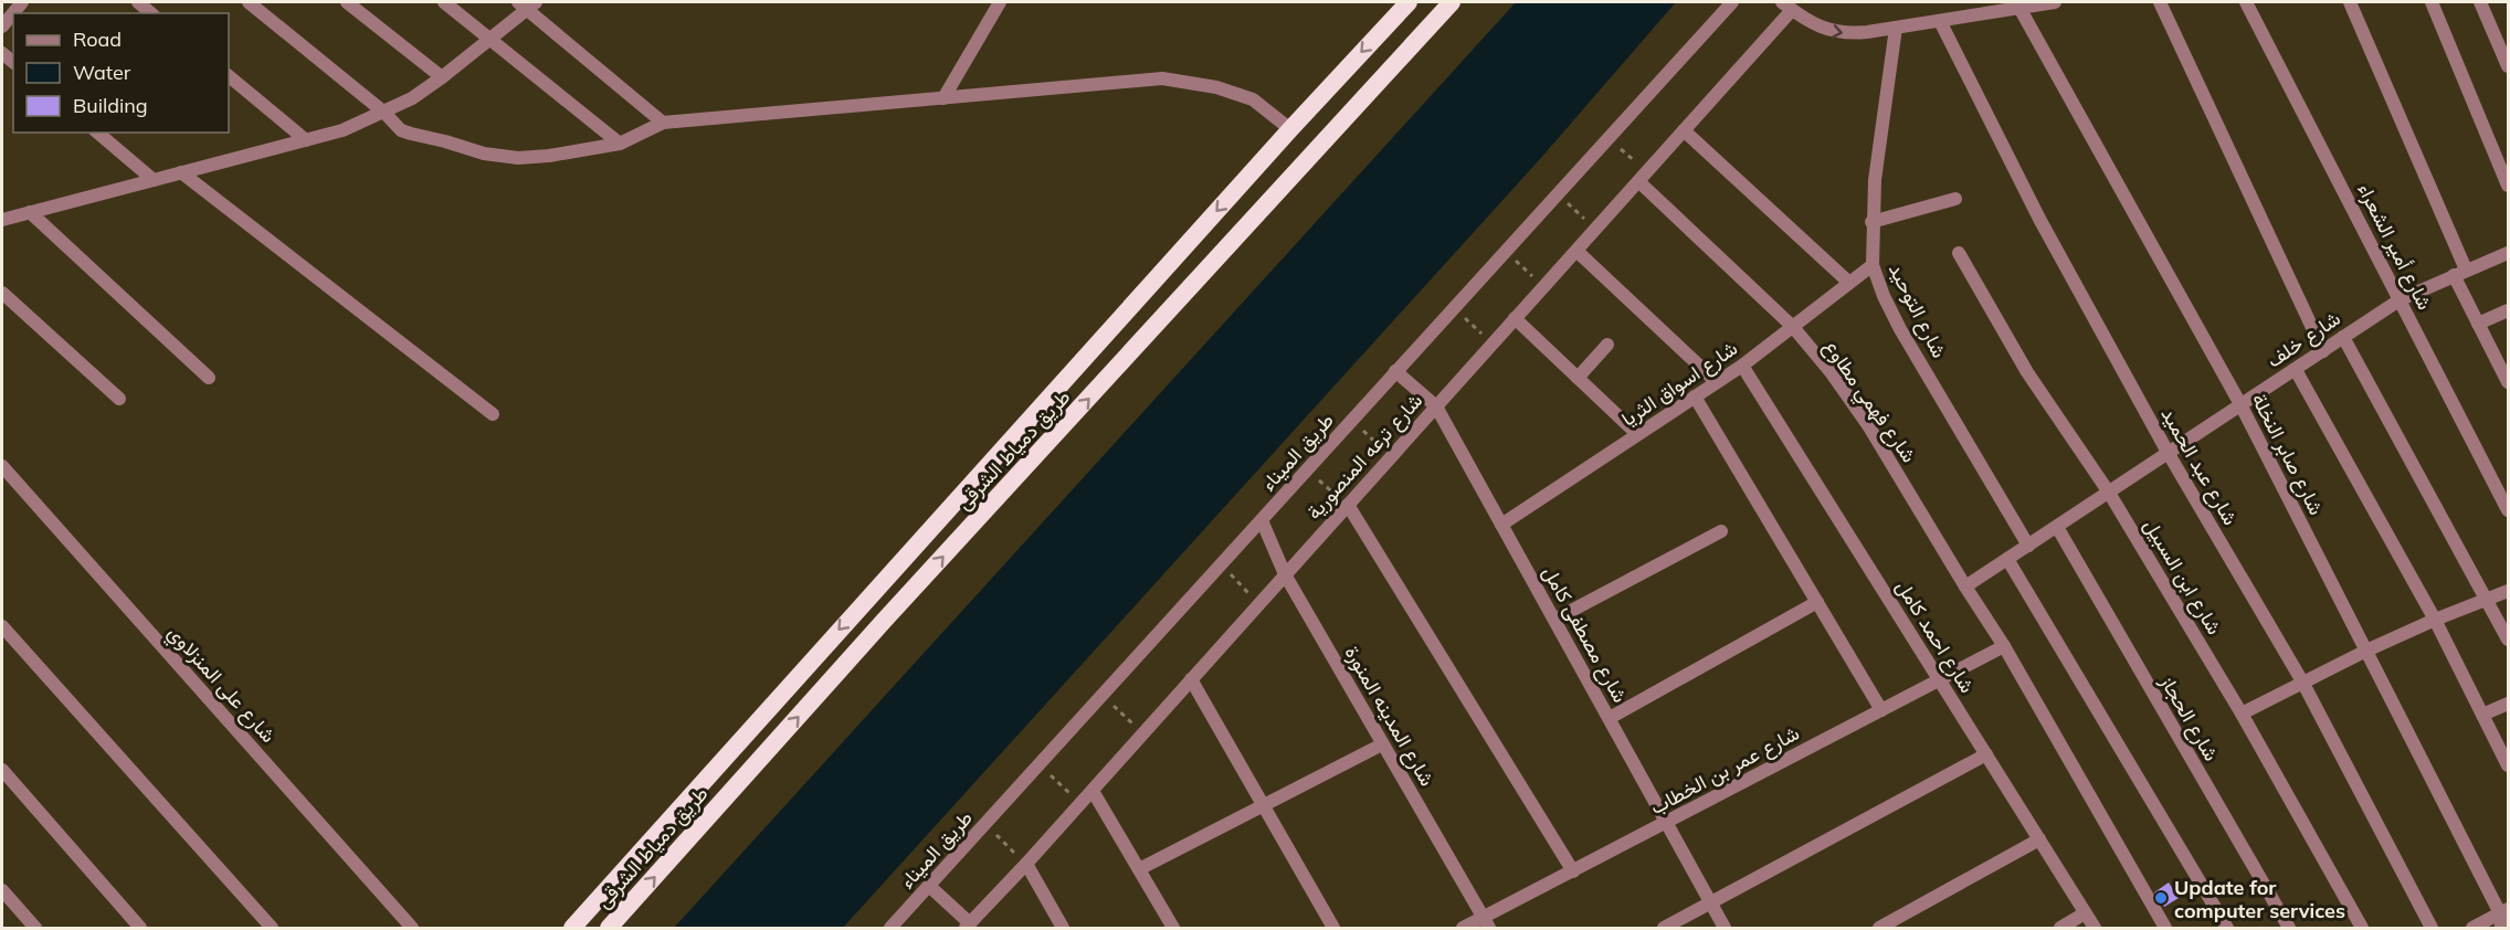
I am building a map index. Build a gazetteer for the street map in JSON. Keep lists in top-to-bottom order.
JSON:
{
  "streets": {
    "highway": ["طريق دمياط الشرقى"],
    "street": [
      "شارع أمير الشعراء",
      "شارع التوحيد",
      "شارع خلف",
      "شارع اسواق الثريا",
      "شارع فهمي مطاوع",
      "طريق الميناء",
      "شارع صابر النخلة",
      "شارع ترعه المنصورية",
      "شارع عبد الحميد",
      "شارع ابن السبيل",
      "شارع مصطفى كامل",
      "شارع احمد كامل",
      "شارع على المنزلاوي",
      "شارع المدينه المنورة",
      "شارع الحجاز",
      "شارع عمر بن الخطاب"
    ]
  },
  "crossings": [
    ["شارع أمير الشعراء", "شارع خلف"],
    ["شارع التوحيد", "شارع خلف"],
    ["شارع التوحيد", "شارع اسواق الثريا"],
    ["شارع خلف", "شارع فهمي مطاوع"],
    ["شارع خلف", "شارع صابر النخلة"],
    ["شارع خلف", "شارع عبد الحميد"],
    ["شارع خلف", "شارع ابن السبيل"],
    ["شارع خلف", "شارع الحجاز"],
    ["شارع اسواق الثريا", "شارع فهمي مطاوع"],
    ["شارع اسواق الثريا", "شارع مصطفى كامل"],
    ["شارع اسواق الثريا", "شارع احمد كامل"],
    ["شارع فهمي مطاوع", "شارع ترعه المنصورية"],
    ["شارع فهمي مطاوع", "شارع عمر بن الخطاب"],
    ["طريق الميناء", "شارع مصطفى كامل"],
    ["طريق الميناء", "شارع المدينه المنورة"],
    ["شارع ترعه المنصورية", "شارع مصطفى كامل"],
    ["شارع ترعه المنصورية", "شارع المدينه المنورة"],
    ["شارع مصطفى كامل", "شارع عمر بن الخطاب"],
    ["شارع احمد كامل", "شارع عمر بن الخطاب"],
    ["شارع المدينه المنورة", "شارع عمر بن الخطاب"]
  ],
  "places": ["Update for computer services"],
  "legend": ["Road", "Water", "Building"]
}
